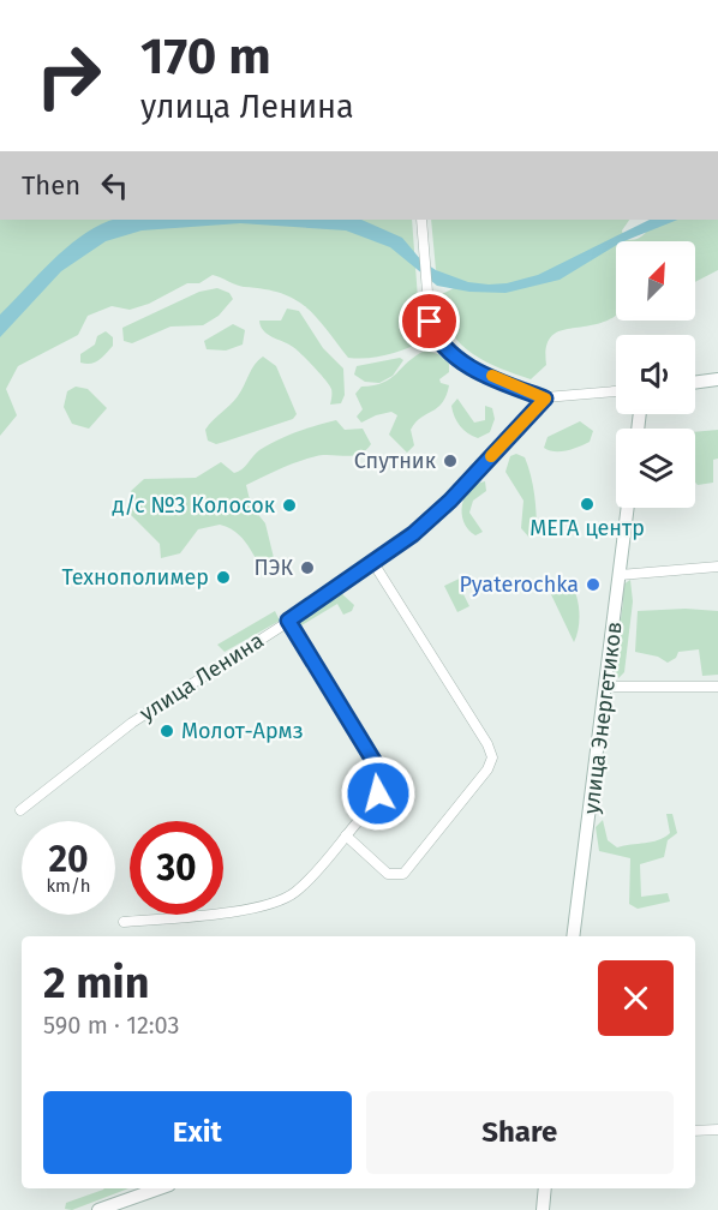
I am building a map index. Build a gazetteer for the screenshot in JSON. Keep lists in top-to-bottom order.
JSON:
{
  "streets": {
    "street": ["улица Ленина", "улица Энергетиков"]
  },
  "places": [
    "Спутник",
    "МЕГА центр",
    "д/с №3 Колосок",
    "ПЭК",
    "Технополимер",
    "Pyaterochka",
    "Молот-Армз"
  ],
  "north": "top right",
  "page": {
    "turn": ["170 m", "улица Ленина"],
    "then": "Then",
    "speed": "20 km/h",
    "limit": "30",
    "heading": ["2 min", "590 m · 12:03"],
    "buttons": ["Exit", "Share"]
  }
}
